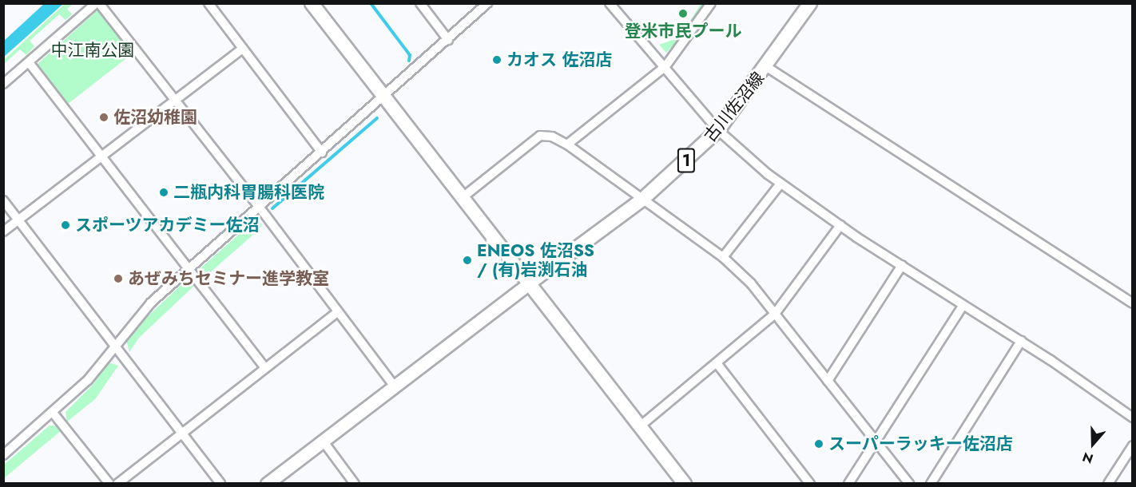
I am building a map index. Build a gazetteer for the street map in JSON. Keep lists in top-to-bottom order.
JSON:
{
  "streets": {
    "main road": ["古川佐沼線", "1"]
  },
  "parks": ["中江南公園"],
  "places": [
    "登米市民プール",
    "カオス 佐沼店",
    "佐沼幼稚園",
    "二瓶内科胃腸科医院",
    "スポーツアカデミー佐沼",
    "ENEOS 佐沼SS / (有)岩渕石油",
    "あぜみちセミナー進学教室",
    "スーパーラッキー佐沼店"
  ],
  "north": "bottom"
}
